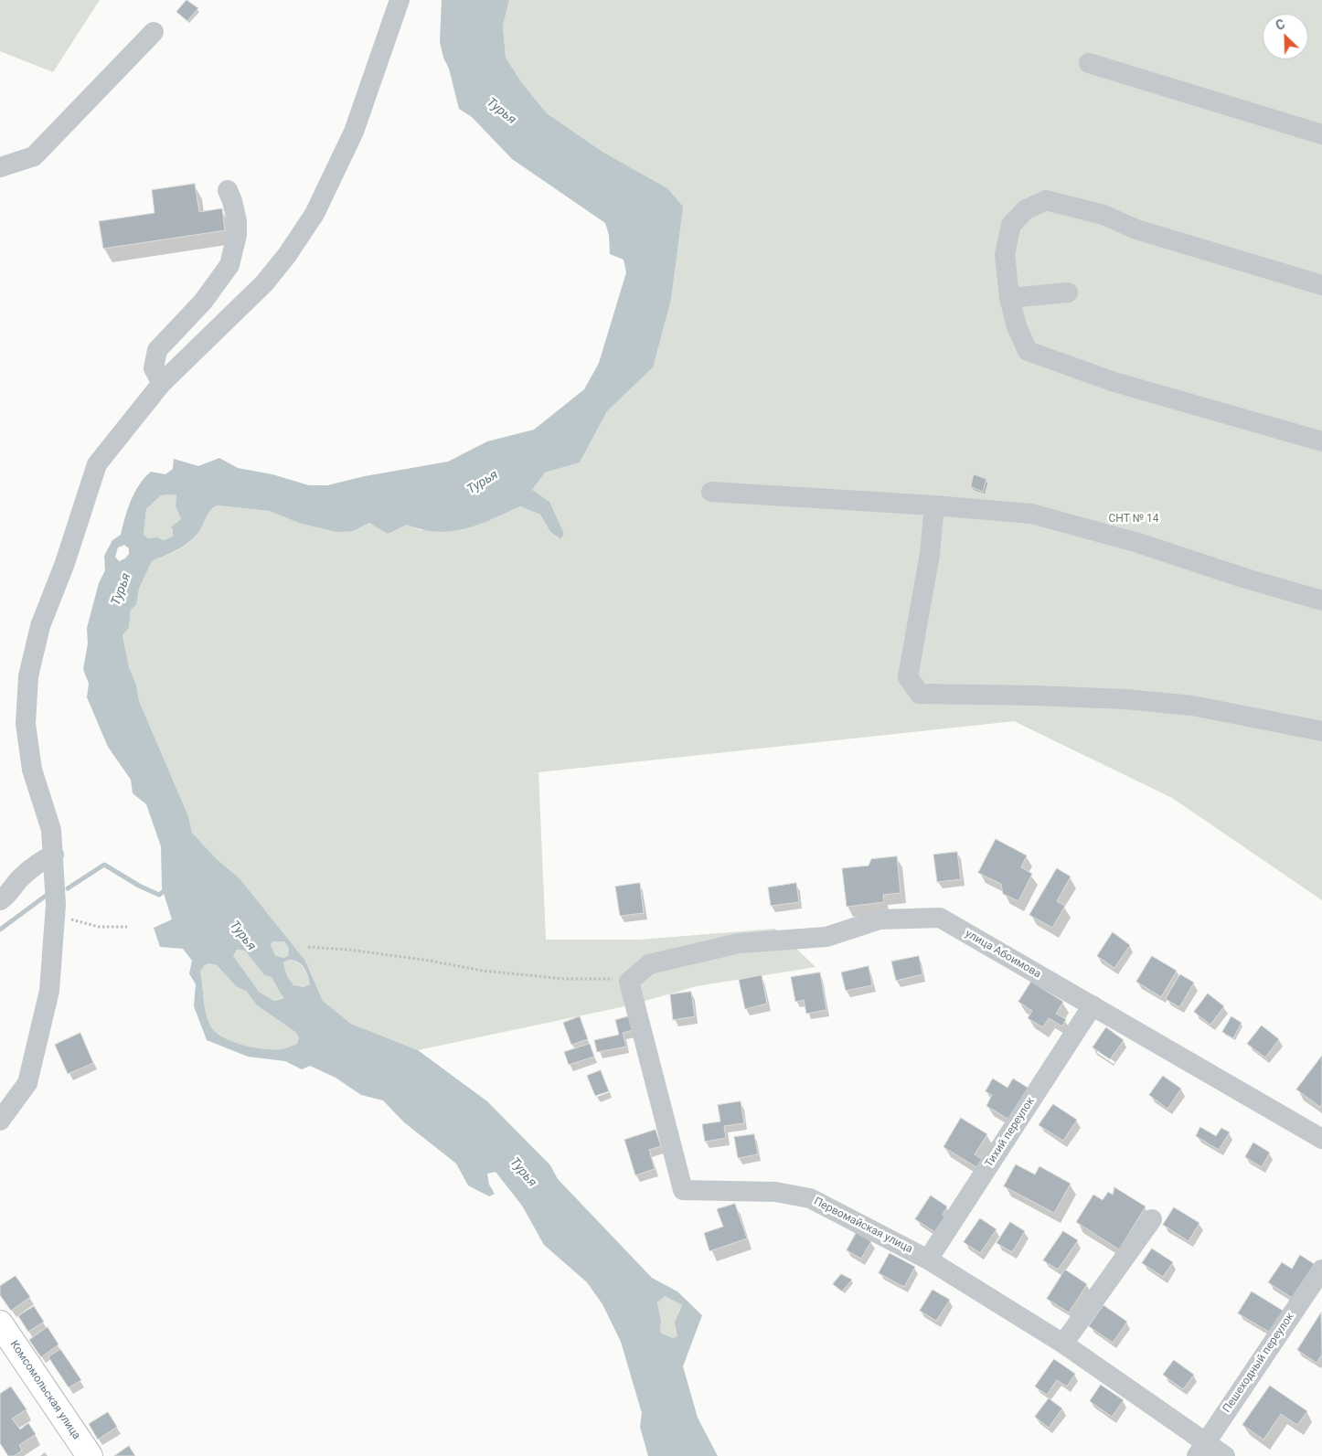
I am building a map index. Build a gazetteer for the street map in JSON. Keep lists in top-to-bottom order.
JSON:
{
  "streets": {
    "main road": ["Комсомольская улица"],
    "street": [
      "улица Абоимова",
      "Тихий переулок",
      "Первомайская улица",
      "Пешеходный переулок"
    ]
  },
  "crossings": [
    ["улица Абоимова", "Тихий переулок"],
    ["улица Абоимова", "Первомайская улица"],
    ["Тихий переулок", "Первомайская улица"],
    ["Первомайская улица", "Пешеходный переулок"]
  ],
  "water": ["Турья"],
  "parks": ["СНТ № 14"],
  "north": "top left"
}
